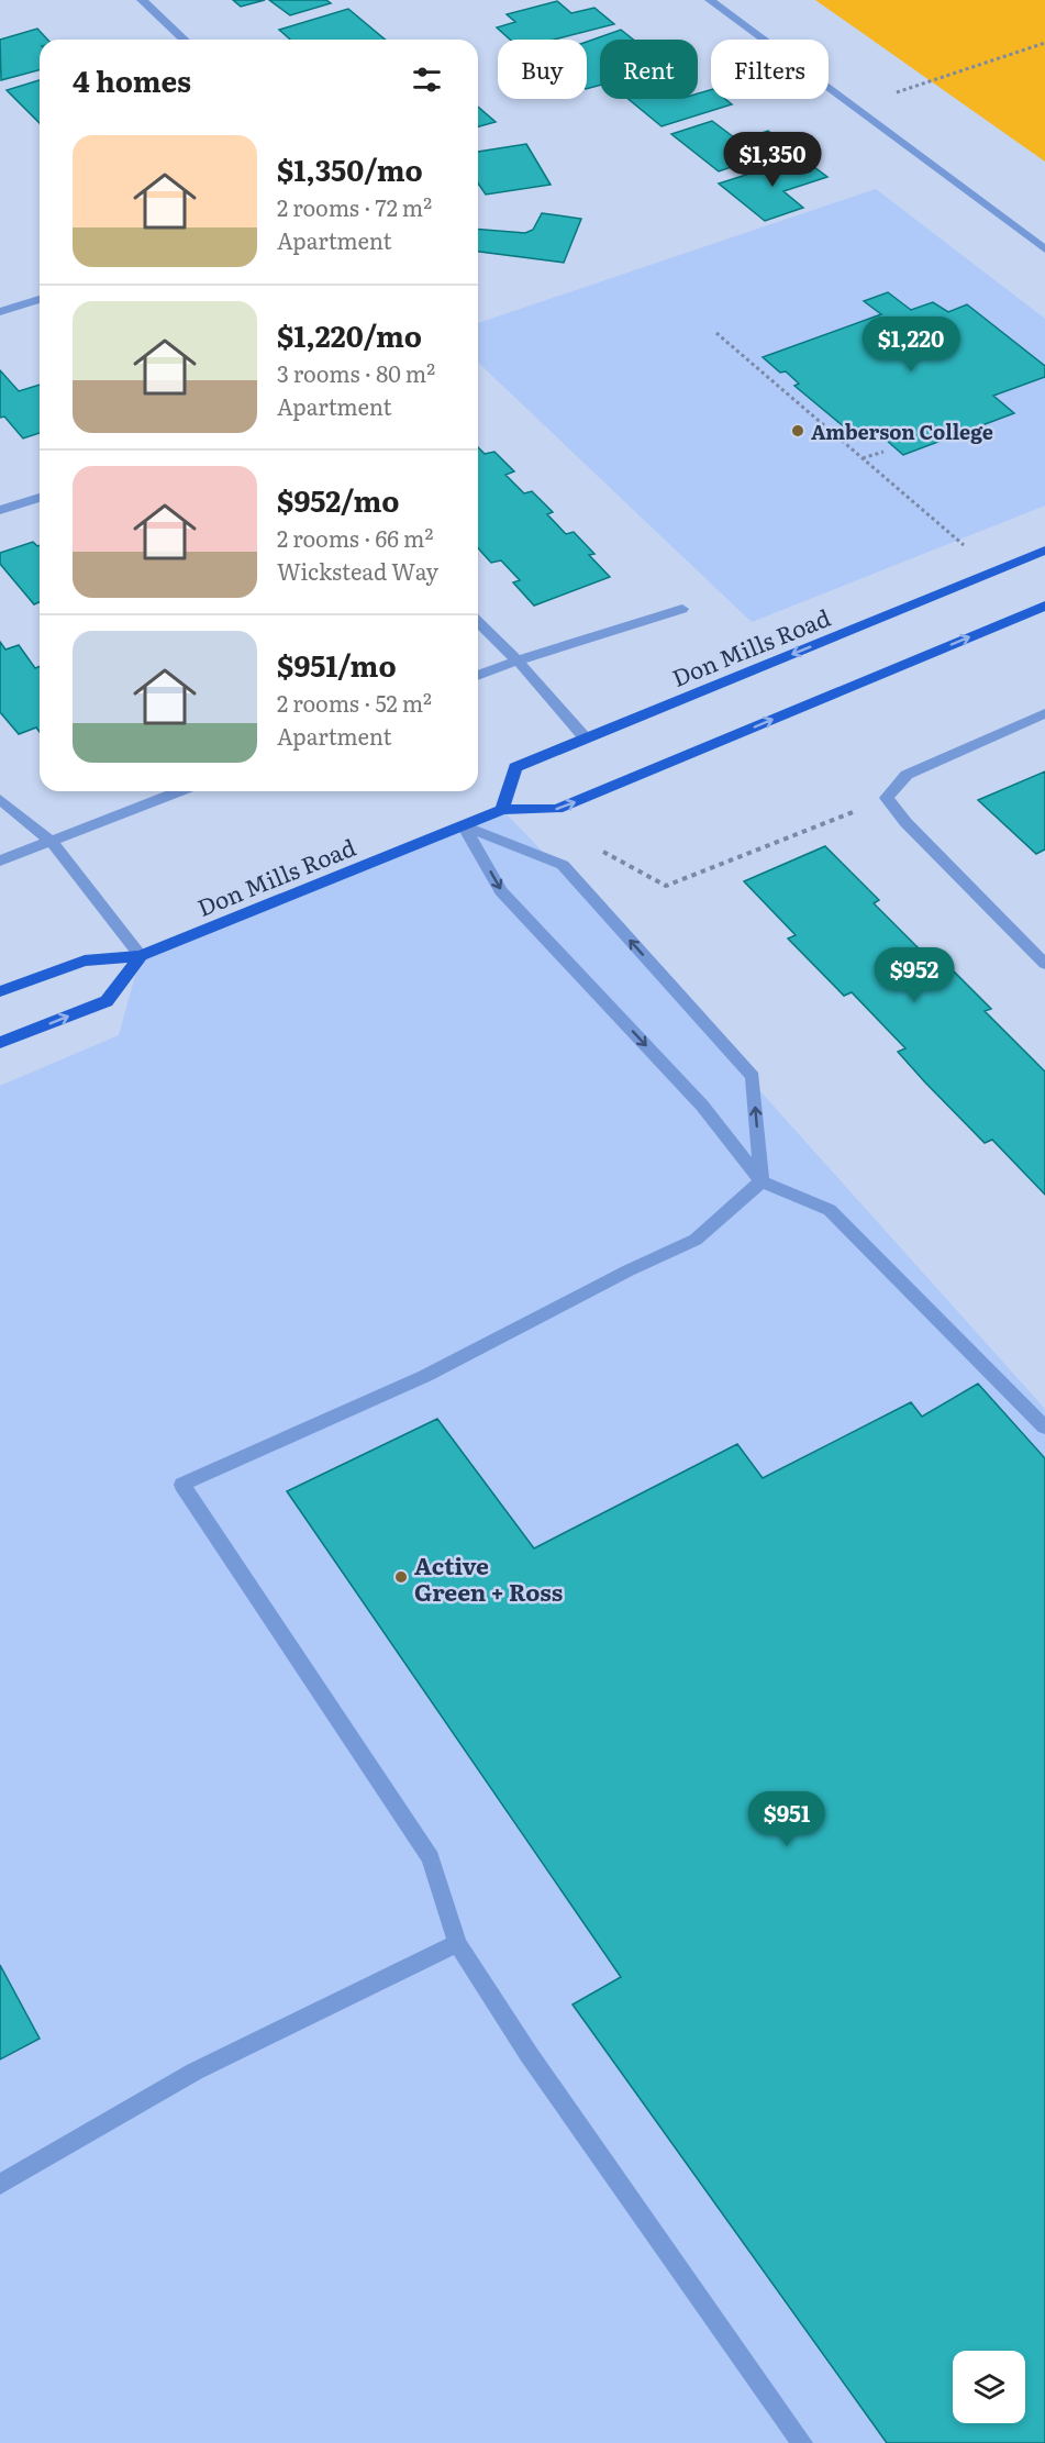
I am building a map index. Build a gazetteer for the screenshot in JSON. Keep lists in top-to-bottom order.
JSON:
{
  "streets": {
    "main road": ["Don Mills Road"]
  },
  "places": ["Amberson College", "Active Green + Ross"],
  "page": {
    "chip": ["Buy", "Rent", "Filters"],
    "heading": "4 homes",
    "list": [
      {
        "name": "$1,350/mo",
        "note": "2 rooms · 72 m² · Apartment"
      },
      {
        "name": "$1,220/mo",
        "note": "3 rooms · 80 m² · Apartment"
      },
      {
        "name": "$952/mo",
        "note": "2 rooms · 66 m² · Wickstead Way"
      },
      {
        "name": "$951/mo",
        "note": "2 rooms · 52 m² · Apartment"
      }
    ],
    "price": [
      "$1,350",
      "$1,220",
      "$952",
      "$951"
    ]
  }
}
